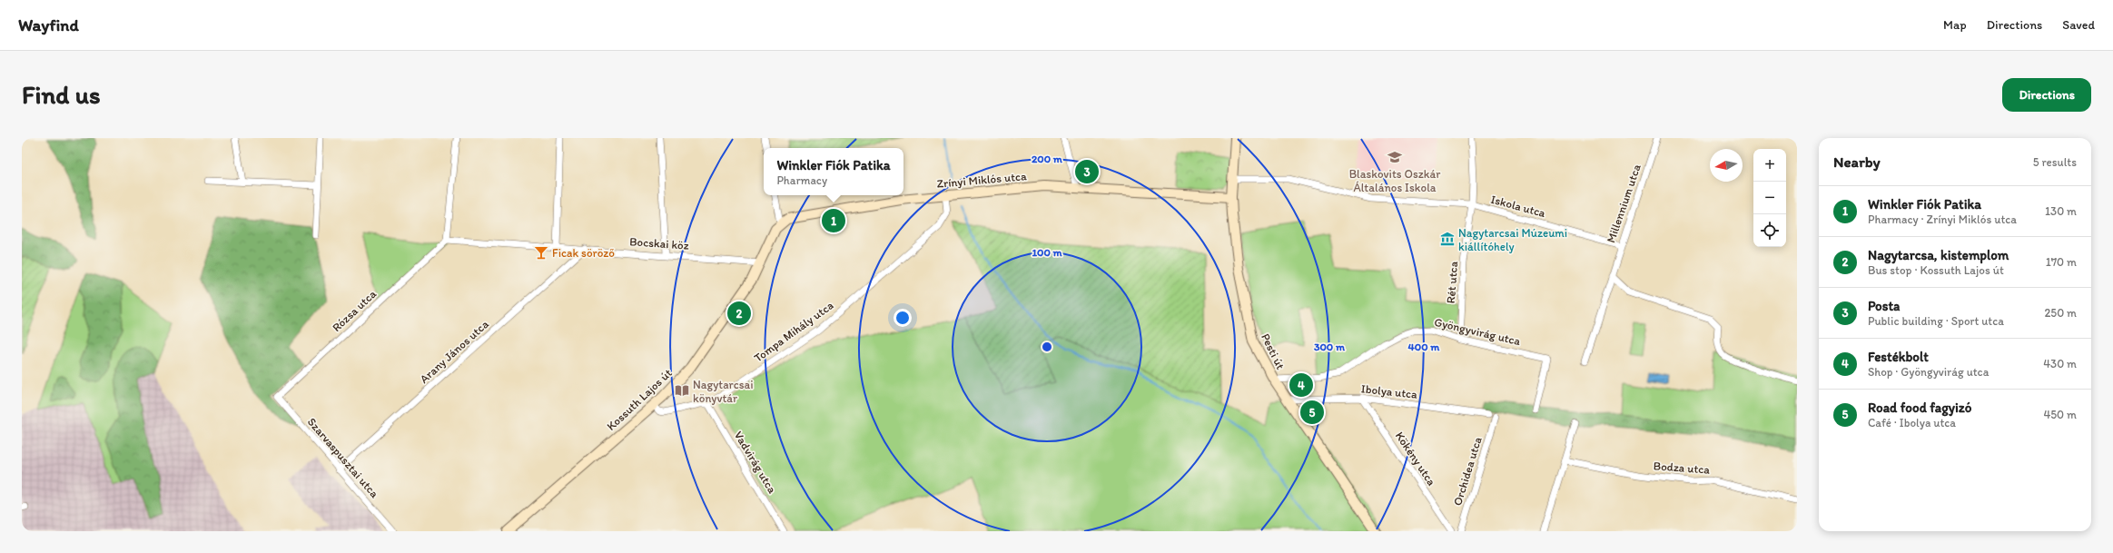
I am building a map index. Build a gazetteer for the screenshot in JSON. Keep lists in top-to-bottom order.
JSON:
{
  "streets": {
    "main road": ["Zrínyi Miklós utca", "Pesti út", "Kossuth Lajos út"],
    "street": [
      "Millennium utca",
      "Iskola utca",
      "Bocskai köz",
      "Rét utca",
      "Rózsa utca",
      "Tompa Mihály utca",
      "Gyöngyvirág utca",
      "Arany János utca",
      "Ibolya utca",
      "Szarvaspusztai utca",
      "Kökény utca",
      "Vadvirág utca",
      "Bodza utca",
      "Orchidea utca"
    ]
  },
  "crossings": [
    ["Zrínyi Miklós utca", "Tompa Mihály utca"],
    ["Zrínyi Miklós utca", "Pesti út"],
    ["Zrínyi Miklós utca", "Kossuth Lajos út"],
    ["Millennium utca", "Iskola utca"],
    ["Iskola utca", "Rét utca"],
    ["Iskola utca", "Pesti út"],
    ["Bocskai köz", "Rózsa utca"],
    ["Bocskai köz", "Arany János utca"],
    ["Bocskai köz", "Kossuth Lajos út"],
    ["Rét utca", "Gyöngyvirág utca"],
    ["Rózsa utca", "Szarvaspusztai utca"],
    ["Tompa Mihály utca", "Kossuth Lajos út"],
    ["Tompa Mihály utca", "Vadvirág utca"],
    ["Gyöngyvirág utca", "Pesti út"],
    ["Arany János utca", "Szarvaspusztai utca"],
    ["Pesti út", "Ibolya utca"],
    ["Ibolya utca", "Kökény utca"],
    ["Ibolya utca", "Orchidea utca"]
  ],
  "places": {
    "school or university": ["Blaskovits Oszkár Általános Iskola"],
    "museum": ["Nagytarcsai Múzeumi kiállítóhely"],
    "bar": ["Ficak söröző"],
    "library": ["Nagytarcsai könyvtár"]
  },
  "north": "left",
  "page": {
    "header": "Wayfind",
    "nav": ["Map", "Directions", "Saved"],
    "buttons": "Directions",
    "title": "Find us",
    "heading": ["Nearby", "5 results"],
    "popup": ["Winkler Fiók Patika", "Pharmacy"],
    "map_buttons": ["+", "−"],
    "pins": [
      "3",
      "1",
      "2",
      "4",
      "5"
    ],
    "list": [
      {
        "mark": "1",
        "name": "Winkler Fiók Patika",
        "note": "Pharmacy · Zrínyi Miklós utca",
        "value": "130 m"
      },
      {
        "mark": "2",
        "name": "Nagytarcsa, kistemplom",
        "note": "Bus stop · Kossuth Lajos út",
        "value": "170 m"
      },
      {
        "mark": "3",
        "name": "Posta",
        "note": "Public building · Sport utca",
        "value": "250 m"
      },
      {
        "mark": "4",
        "name": "Festékbolt",
        "note": "Shop · Gyöngyvirág utca",
        "value": "430 m"
      },
      {
        "mark": "5",
        "name": "Road food fagyizó",
        "note": "Café · Ibolya utca",
        "value": "450 m"
      }
    ]
  },
  "rings": [
    "200 m",
    "100 m",
    "300 m",
    "400 m"
  ]
}
